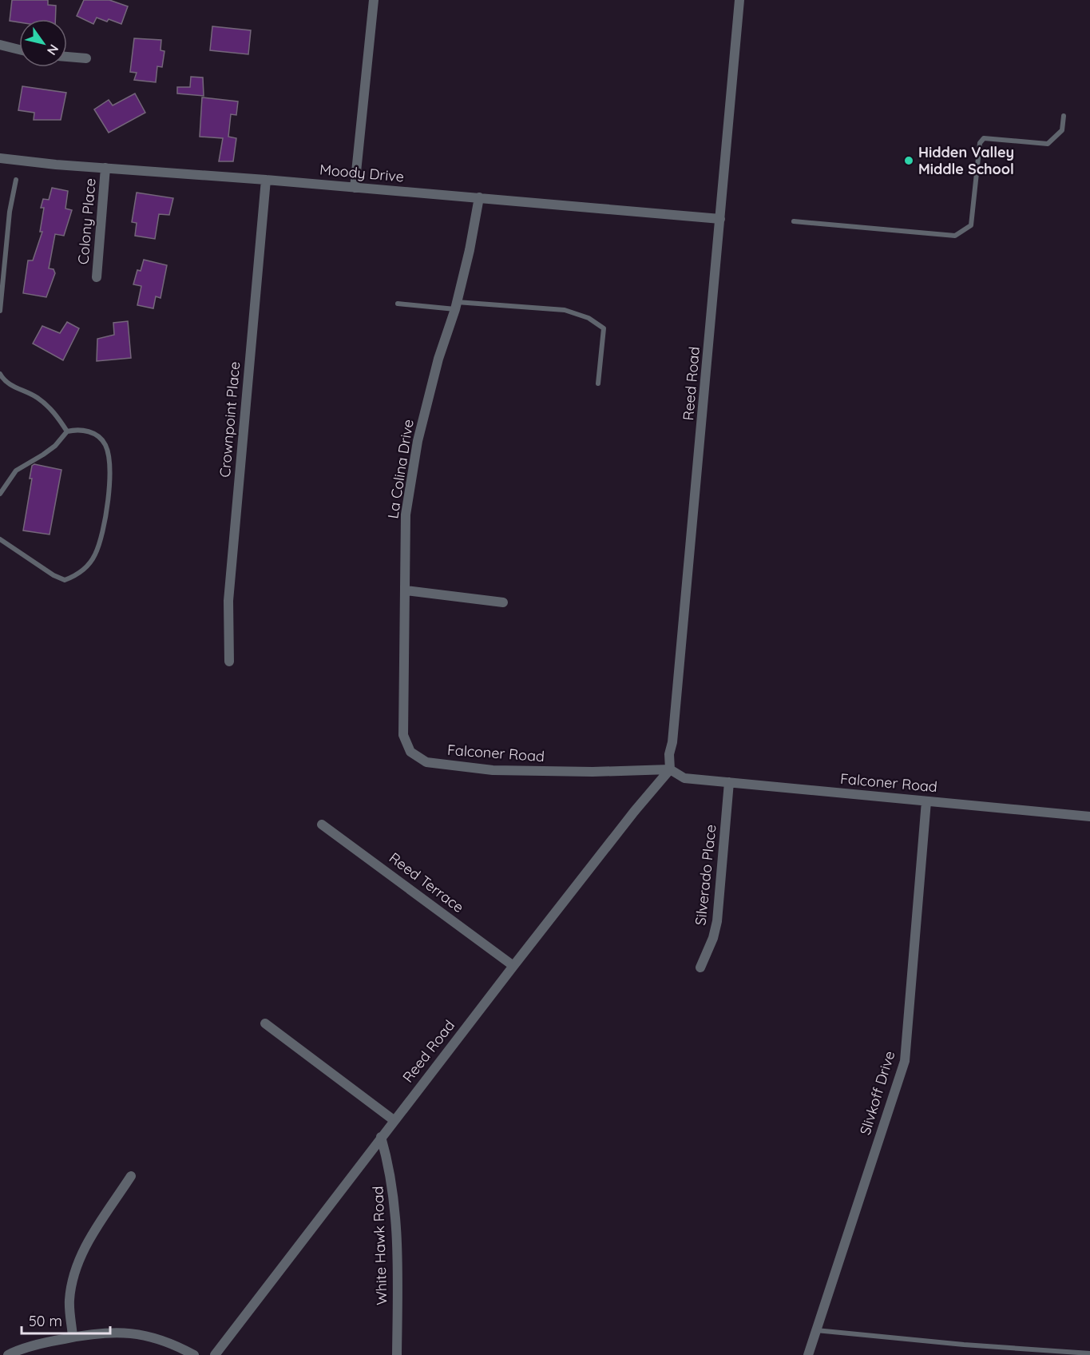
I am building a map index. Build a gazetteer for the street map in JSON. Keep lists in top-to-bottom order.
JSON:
{
  "streets": {
    "street": [
      "Moody Drive",
      "Colony Place",
      "Reed Road",
      "Crownpoint Place",
      "La Colina Drive",
      "Falconer Road",
      "Silverado Place",
      "Reed Terrace",
      "Slivkoff Drive",
      "White Hawk Road"
    ]
  },
  "crossings": [
    ["Moody Drive", "Colony Place"],
    ["Moody Drive", "Reed Road"],
    ["Moody Drive", "Crownpoint Place"],
    ["Moody Drive", "La Colina Drive"],
    ["Reed Road", "Falconer Road"],
    ["Reed Road", "Reed Terrace"],
    ["Reed Road", "White Hawk Road"],
    ["La Colina Drive", "Falconer Road"],
    ["Falconer Road", "Silverado Place"],
    ["Falconer Road", "Slivkoff Drive"]
  ],
  "places": ["Hidden Valley Middle School"],
  "scale_bar": "50 m",
  "north": "bottom right"
}
